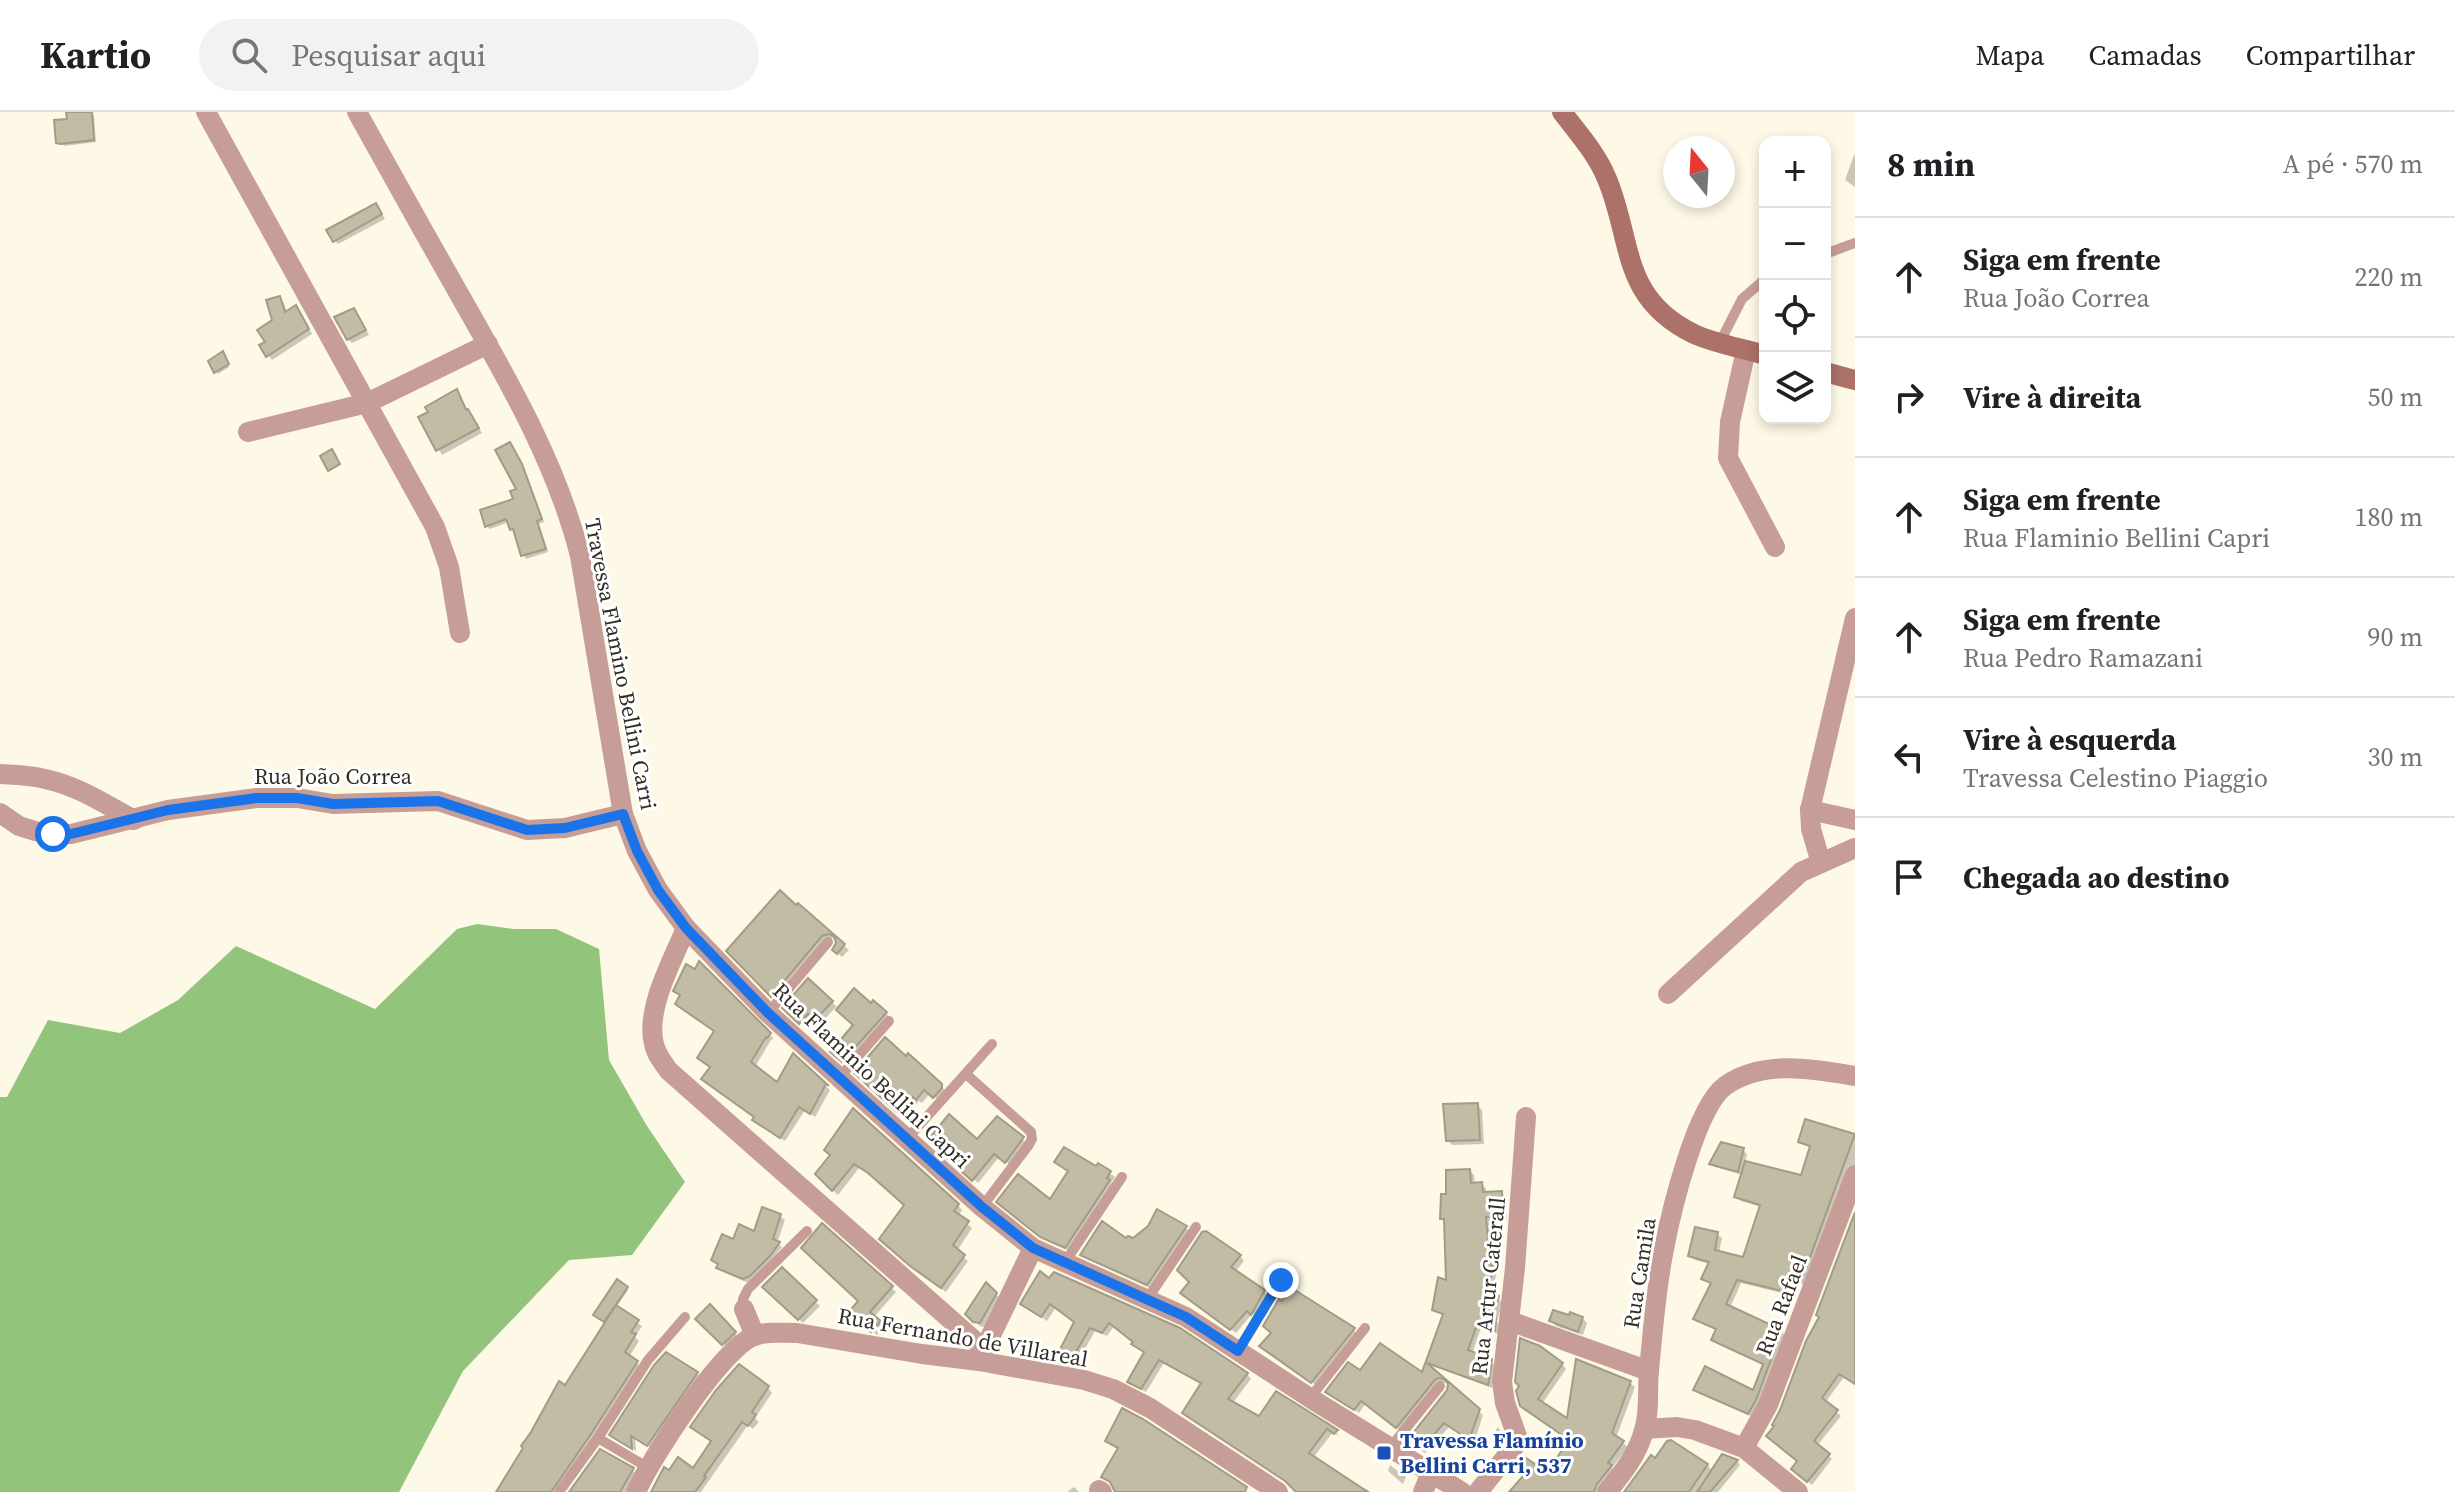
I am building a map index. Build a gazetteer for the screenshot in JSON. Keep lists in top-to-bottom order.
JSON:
{
  "streets": {
    "street": [
      "Travessa Flamino Bellini Carri",
      "Rua João Correa",
      "Rua Flaminio Bellini Capri",
      "Rua Camila",
      "Rua Artur Caterall",
      "Rua Rafael",
      "Rua Fernando de Villareal"
    ]
  },
  "crossings": [
    ["Travessa Flamino Bellini Carri", "Rua João Correa"],
    ["Travessa Flamino Bellini Carri", "Rua Flaminio Bellini Capri"]
  ],
  "places": {
    "transit": ["Travessa Flamínio Bellini Carri, 537"]
  },
  "north": "top",
  "page": {
    "header": "Kartio",
    "search": "Pesquisar aqui",
    "nav": ["Mapa", "Camadas", "Compartilhar"],
    "heading": ["8 min", "A pé · 570 m"],
    "map_buttons": ["+", "−"],
    "list": [
      ["Siga em frente", "Rua João Correa", "220 m"],
      ["Vire à direita", "50 m"],
      ["Siga em frente", "Rua Flaminio Bellini Capri", "180 m"],
      ["Siga em frente", "Rua Pedro Ramazani", "90 m"],
      ["Vire à esquerda", "Travessa Celestino Piaggio", "30 m"],
      "Chegada ao destino"
    ]
  }
}
